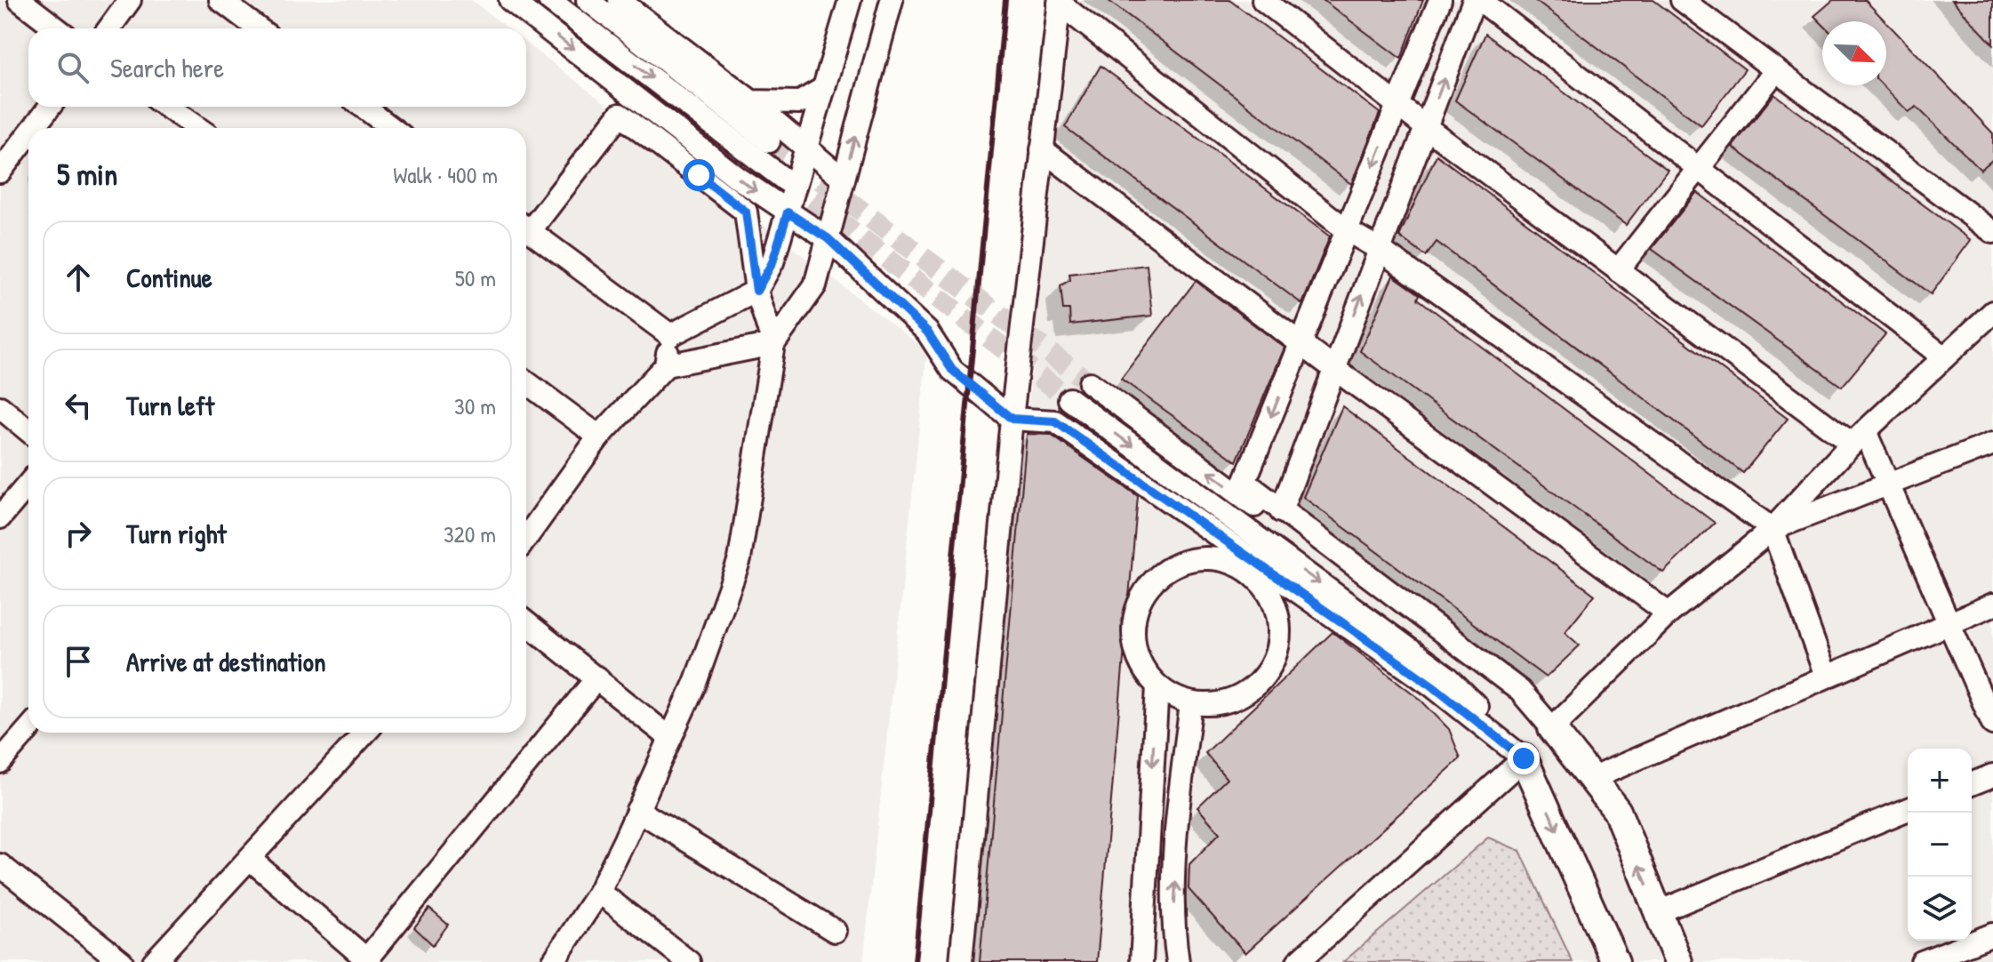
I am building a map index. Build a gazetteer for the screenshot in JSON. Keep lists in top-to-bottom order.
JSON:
{
  "north": "bottom right",
  "page": {
    "search": "Search here",
    "heading": ["5 min", "Walk · 400 m"],
    "list": [
      ["Continue", "50 m"],
      ["Turn left", "30 m"],
      ["Turn right", "320 m"],
      "Arrive at destination"
    ],
    "map_buttons": ["+", "−"]
  }
}
